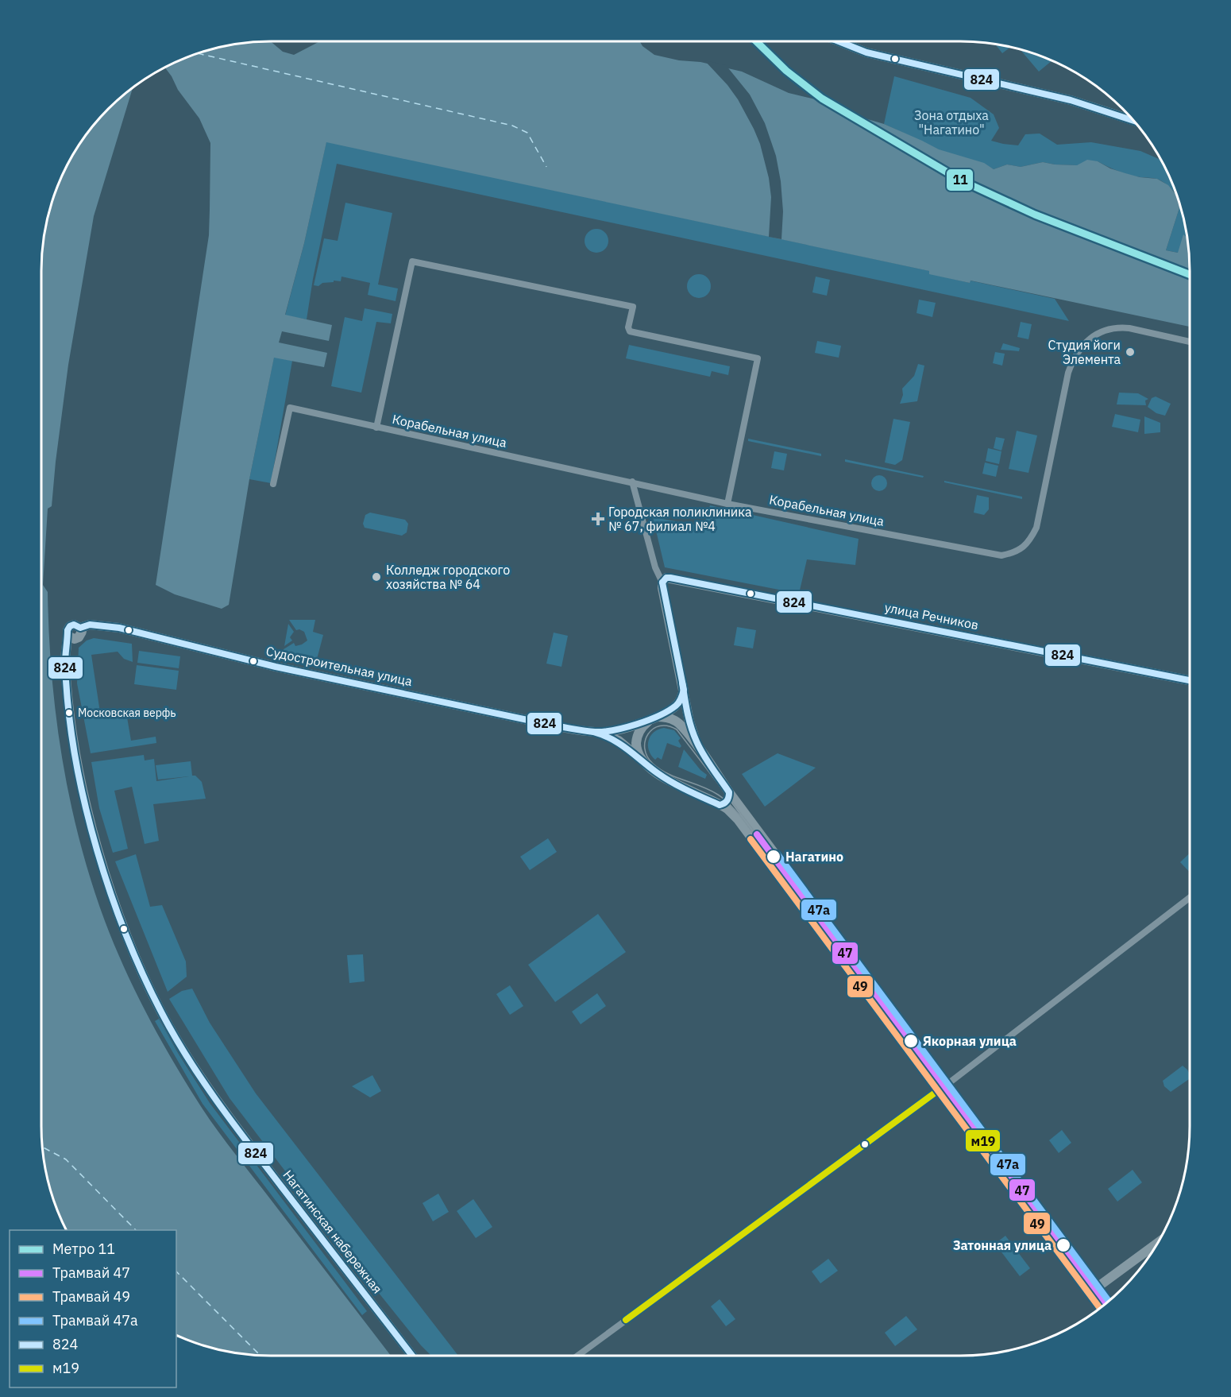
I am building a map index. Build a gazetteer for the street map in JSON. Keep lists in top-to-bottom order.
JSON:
{
  "streets": {
    "street": [
      "Корабельная улица",
      "улица Речников",
      "Судостроительная улица",
      "Нагатинская набережная"
    ]
  },
  "crossings": [
    ["Судостроительная улица", "Нагатинская набережная"]
  ],
  "parks": ["Зона отдыха \"Нагатино\""],
  "places": {
    "other": [
      "Студия йоги Элемента",
      "Колледж городского хозяйства № 64",
      "Московская верфь",
      "Нагатино",
      "Якорная улица",
      "Затонная улица"
    ],
    "health": ["Городская поликлиника № 67, филиал №4"]
  },
  "lines": [
    "metro line 11",
    "transit line 824",
    "tram line 47",
    "tram line 49",
    "tram line 47а",
    "transit line м19"
  ],
  "legend": [
    "Метро 11",
    "Трамвай 47",
    "Трамвай 49",
    "Трамвай 47а",
    "824",
    "м19"
  ]
}
